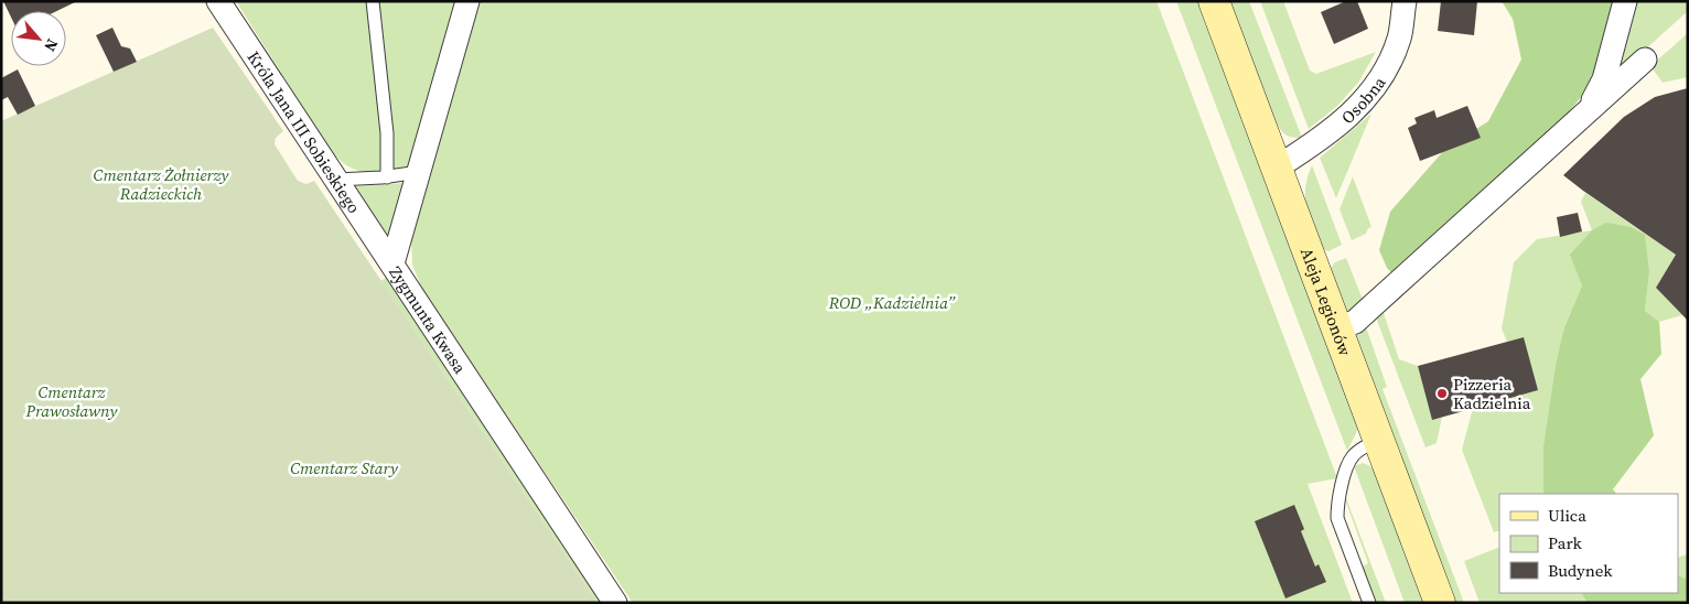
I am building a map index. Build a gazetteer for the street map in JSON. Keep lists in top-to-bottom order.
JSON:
{
  "streets": {
    "street": [
      "Osobna",
      "Króla Jana III Sobieskiego",
      "Aleja Legionów",
      "Zygmunta Kwasa"
    ]
  },
  "crossings": [
    ["Osobna", "Aleja Legionów"],
    ["Króla Jana III Sobieskiego", "Zygmunta Kwasa"]
  ],
  "parks": [
    "Cmentarz Żołnierzy Radzieckich",
    "ROD „Kadzielnia”",
    "Cmentarz Prawosławny",
    "Cmentarz Stary"
  ],
  "places": ["Pizzeria Kadzielnia"],
  "legend": ["Ulica", "Park", "Budynek"],
  "north": "bottom right"
}
